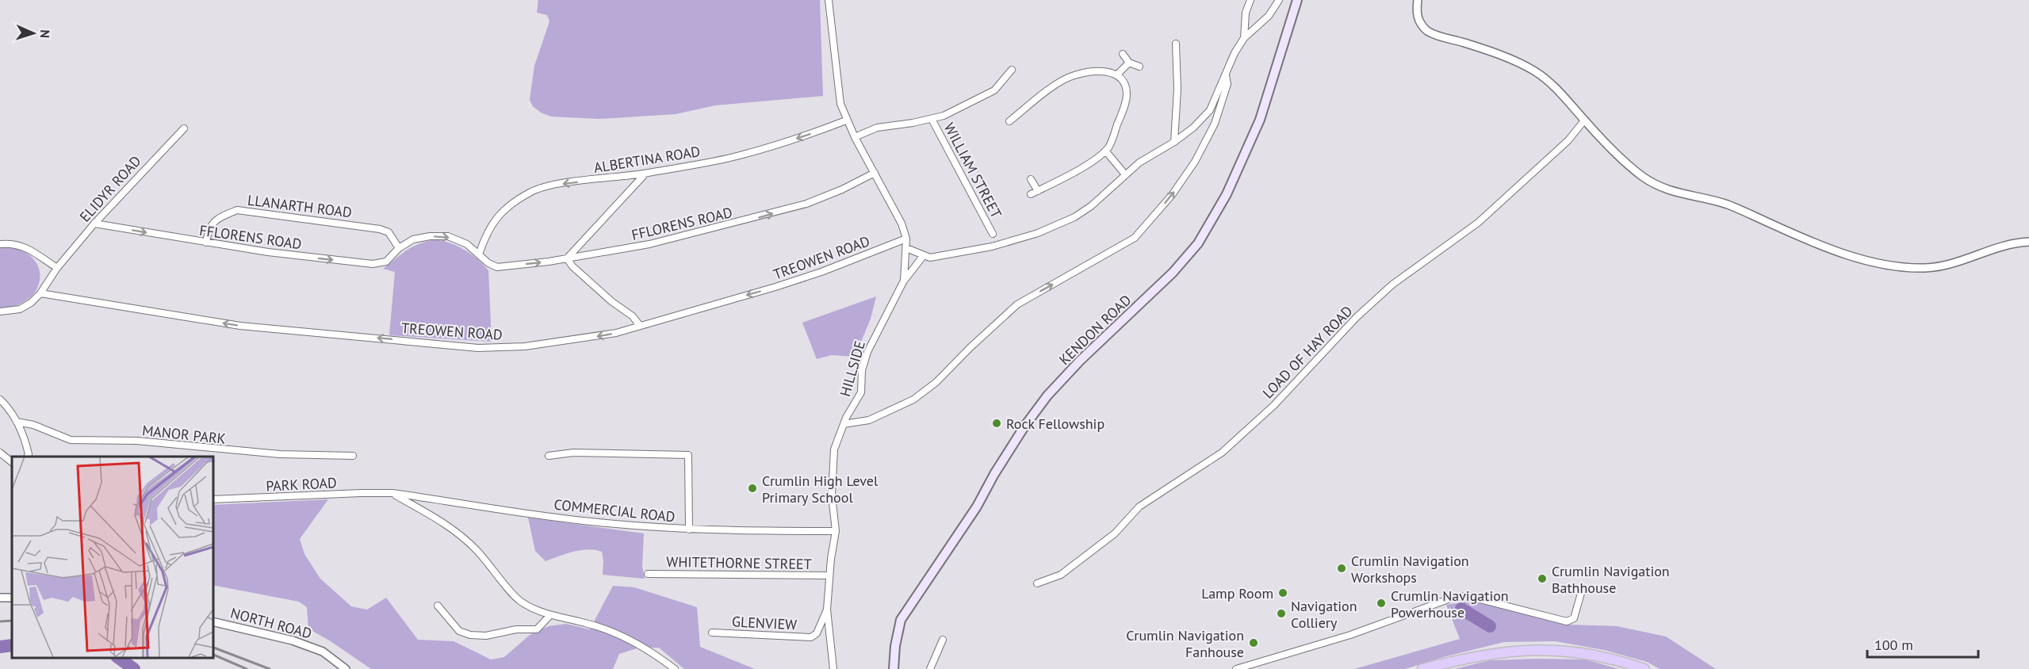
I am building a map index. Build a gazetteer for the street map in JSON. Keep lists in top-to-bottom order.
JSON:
{
  "streets": {
    "main road": ["KENDON ROAD"],
    "street": [
      "ALBERTINA ROAD",
      "WILLIAM STREET",
      "ELIDYR ROAD",
      "LLANARTH ROAD",
      "FFLORENS ROAD",
      "TREOWEN ROAD",
      "LOAD OF HAY ROAD",
      "HILLSIDE",
      "MANOR PARK",
      "PARK ROAD",
      "COMMERCIAL ROAD",
      "WHITETHORNE STREET",
      "NORTH ROAD",
      "GLENVIEW"
    ]
  },
  "crossings": [
    ["ALBERTINA ROAD", "FFLORENS ROAD"],
    ["ELIDYR ROAD", "FFLORENS ROAD"],
    ["ELIDYR ROAD", "TREOWEN ROAD"],
    ["LLANARTH ROAD", "FFLORENS ROAD"],
    ["TREOWEN ROAD", "HILLSIDE"],
    ["HILLSIDE", "COMMERCIAL ROAD"],
    ["HILLSIDE", "WHITETHORNE STREET"],
    ["HILLSIDE", "GLENVIEW"],
    ["PARK ROAD", "COMMERCIAL ROAD"]
  ],
  "one_way": ["ALBERTINA ROAD", "FFLORENS ROAD", "TREOWEN ROAD"],
  "places": [
    "Rock Fellowship",
    "Crumlin High Level Primary School",
    "Crumlin Navigation Workshops",
    "Crumlin Navigation Bathhouse",
    "Lamp Room",
    "Crumlin Navigation Powerhouse",
    "Navigation Colliery",
    "Crumlin Navigation Fanhouse"
  ],
  "scale_bar": "100 m",
  "north": "right"
}
